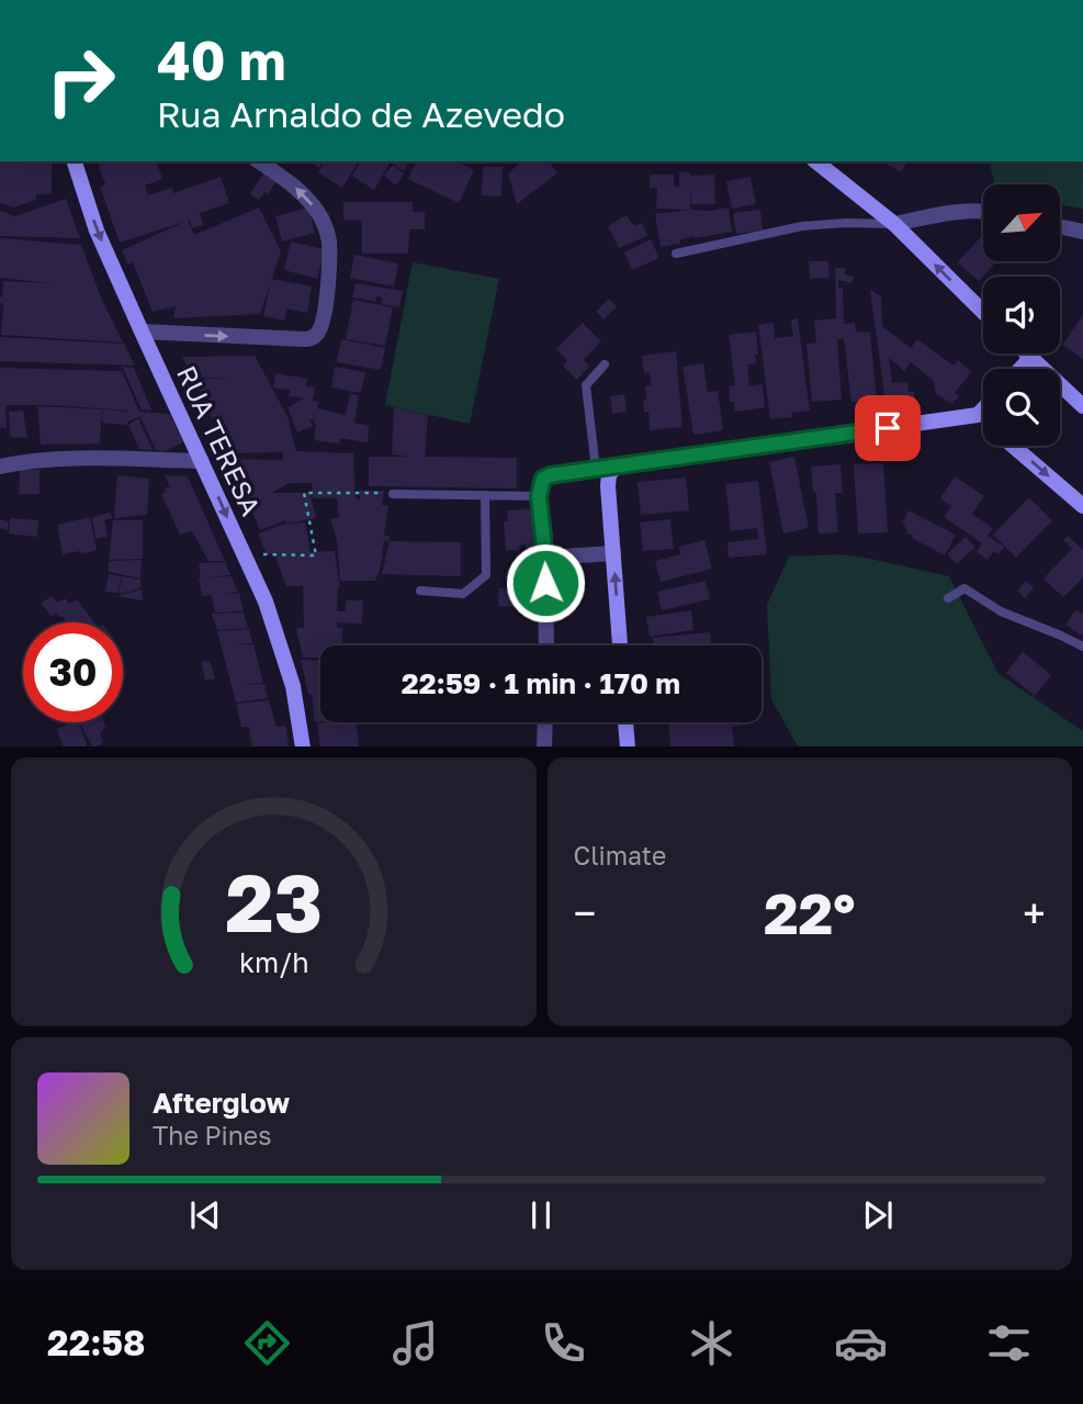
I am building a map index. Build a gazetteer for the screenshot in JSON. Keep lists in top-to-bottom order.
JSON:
{
  "streets": {
    "main road": ["RUA TERESA"]
  },
  "one_way": ["RUA TERESA"],
  "north": "top right",
  "page": {
    "turn": ["40 m", "Rua Arnaldo de Azevedo"],
    "limit": "30",
    "trip": "22:59 · 1 min · 170 m",
    "tile": "Climate",
    "heat": ["−", "22°", "+"],
    "song": ["Afterglow", "The Pines"],
    "tabs": "22:58",
    "gauge": ["23", "km/h"]
  }
}
